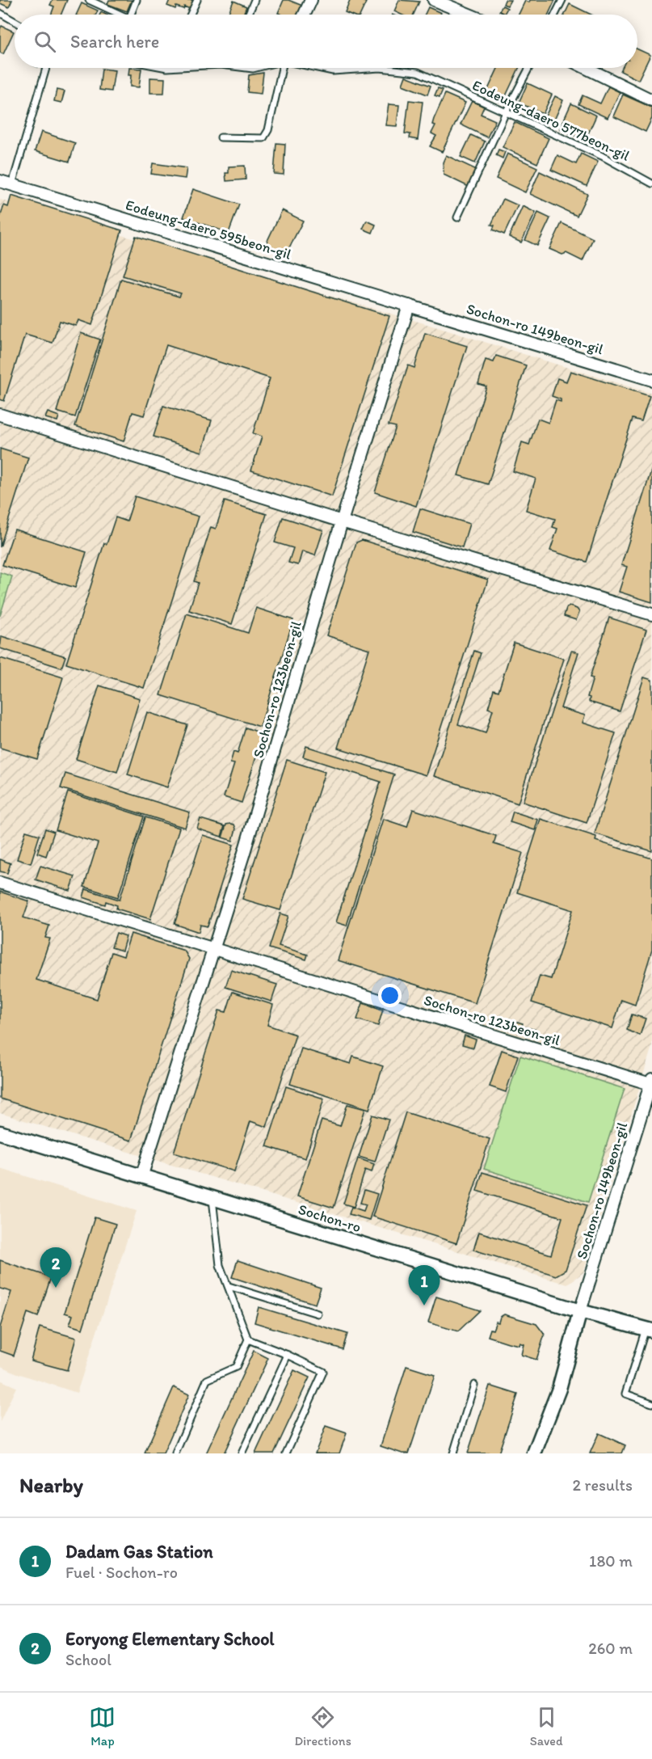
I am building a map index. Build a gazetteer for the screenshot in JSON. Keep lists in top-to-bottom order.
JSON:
{
  "streets": {
    "street": [
      "Eodeung-daero 595beon-gil",
      "Sochon-ro 149beon-gil",
      "Sochon-ro 123beon-gil",
      "Sochon-ro"
    ],
    "lane": ["Eodeung-daero 577beon-gil"]
  },
  "crossings": [
    ["Eodeung-daero 595beon-gil", "Sochon-ro 149beon-gil"],
    ["Eodeung-daero 595beon-gil", "Sochon-ro 123beon-gil"],
    ["Sochon-ro 149beon-gil", "Sochon-ro 123beon-gil"],
    ["Sochon-ro 149beon-gil", "Sochon-ro"],
    ["Sochon-ro 123beon-gil", "Sochon-ro"]
  ],
  "page": {
    "search": "Search here",
    "pins": ["2", "1"],
    "heading": ["Nearby", "2 results"],
    "list": [
      {
        "mark": "1",
        "name": "Dadam Gas Station",
        "note": "Fuel · Sochon-ro",
        "value": "180 m"
      },
      {
        "mark": "2",
        "name": "Eoryong Elementary School",
        "note": "School",
        "value": "260 m"
      }
    ],
    "nav": ["Map", "Directions", "Saved"]
  }
}
